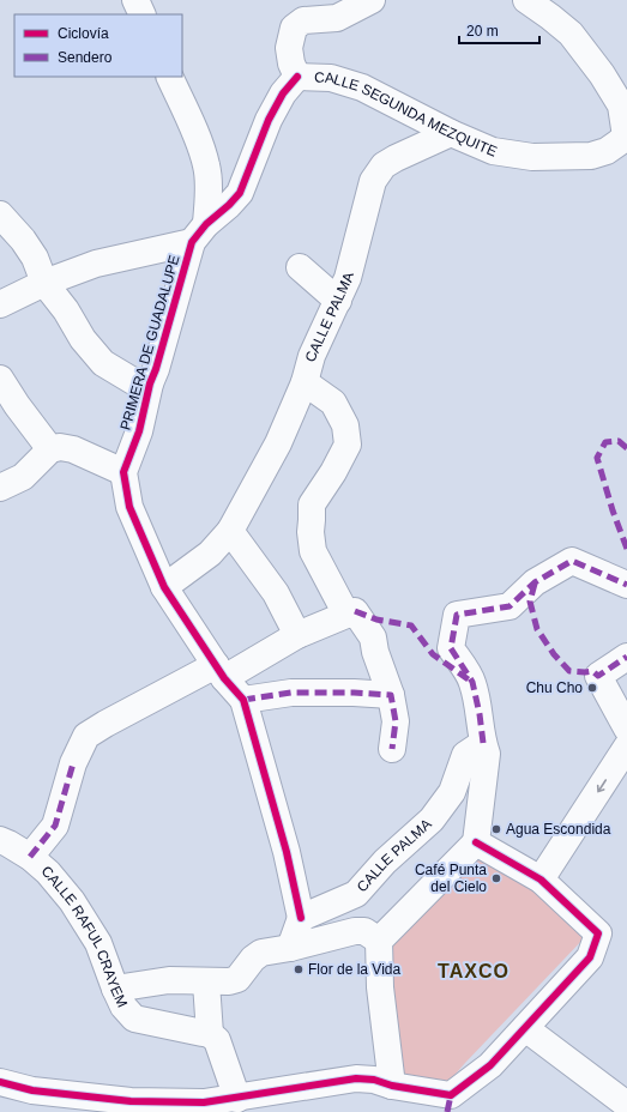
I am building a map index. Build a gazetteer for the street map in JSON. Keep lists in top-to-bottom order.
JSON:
{
  "streets": {
    "street": [
      "CALLE SEGUNDA MEZQUITE",
      "CALLE PALMA",
      "PRIMERA DE GUADALUPE",
      "CALLE RAFUL CRAYEM"
    ]
  },
  "crossings": [
    ["CALLE SEGUNDA MEZQUITE", "CALLE PALMA"],
    ["CALLE SEGUNDA MEZQUITE", "PRIMERA DE GUADALUPE"]
  ],
  "districts": ["TAXCO"],
  "places": [
    "Chu Cho",
    "Agua Escondida",
    "Café Punta del Cielo",
    "Flor de la Vida"
  ],
  "legend": ["Ciclovía", "Sendero"],
  "scale_bar": "20 m"
}
